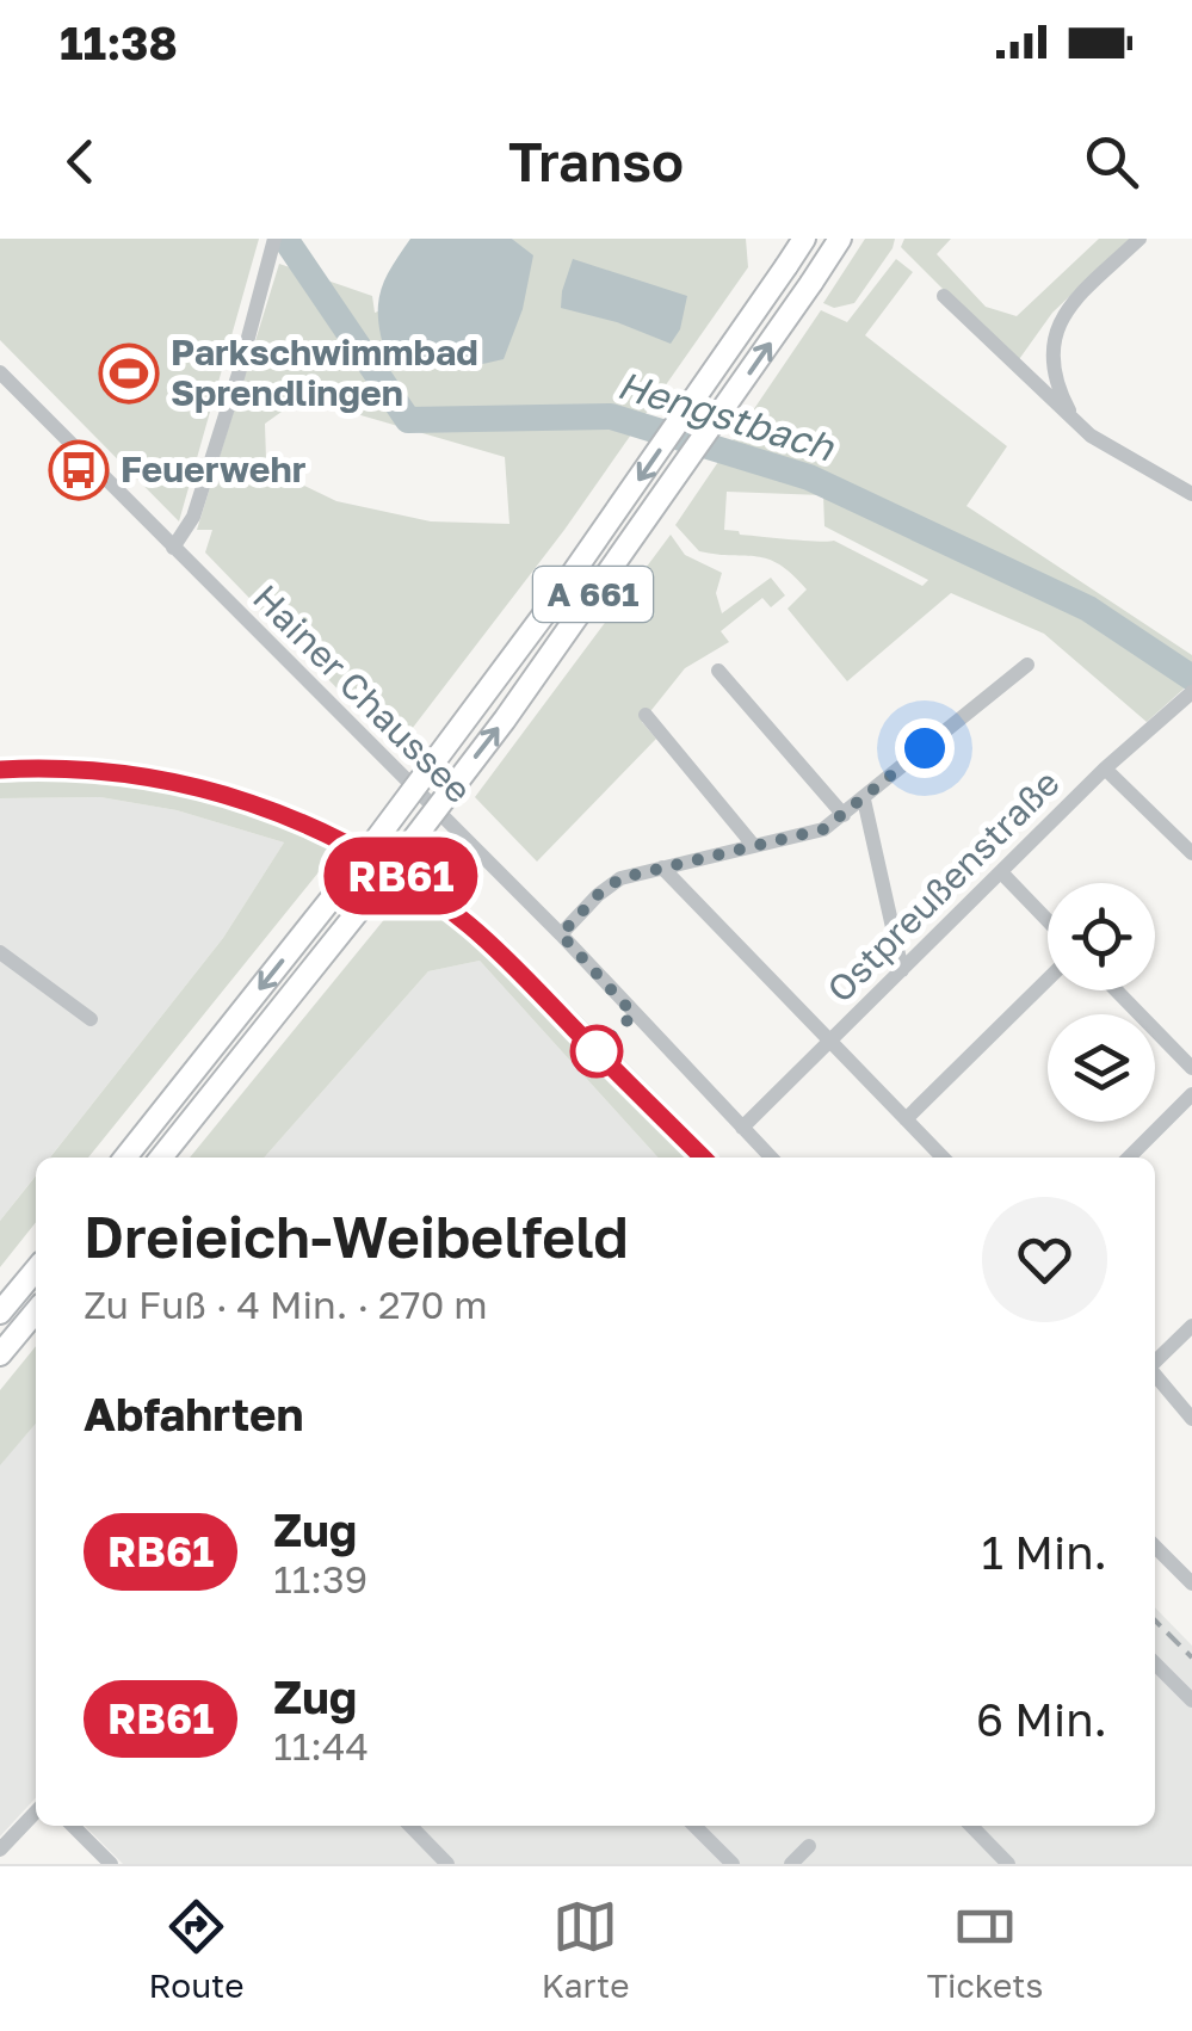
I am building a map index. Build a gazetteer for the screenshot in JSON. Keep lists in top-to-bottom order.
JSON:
{
  "streets": {
    "highway": ["A 661"],
    "street": ["Hainer Chaussee", "Ostpreußenstraße"]
  },
  "crossings": [
    ["Hainer Chaussee", "Ostpreußenstraße"]
  ],
  "water": ["Hengstbach"],
  "places": {
    "sports": ["Parkschwimmbad Sprendlingen"],
    "bus stop": ["Feuerwehr"]
  },
  "page": {
    "status": "11:38",
    "header": "Transo",
    "on_map": "RB61",
    "heading": [
      ["Dreieich-Weibelfeld", "Zu Fuß · 4 Min. · 270 m"],
      "Abfahrten"
    ],
    "list": [
      {
        "mark": "RB61",
        "name": "Zug",
        "note": "11:39",
        "value": "1 Min."
      },
      {
        "mark": "RB61",
        "name": "Zug",
        "note": "11:44",
        "value": "6 Min."
      }
    ],
    "tabs": ["Route", "Karte", "Tickets"]
  }
}
